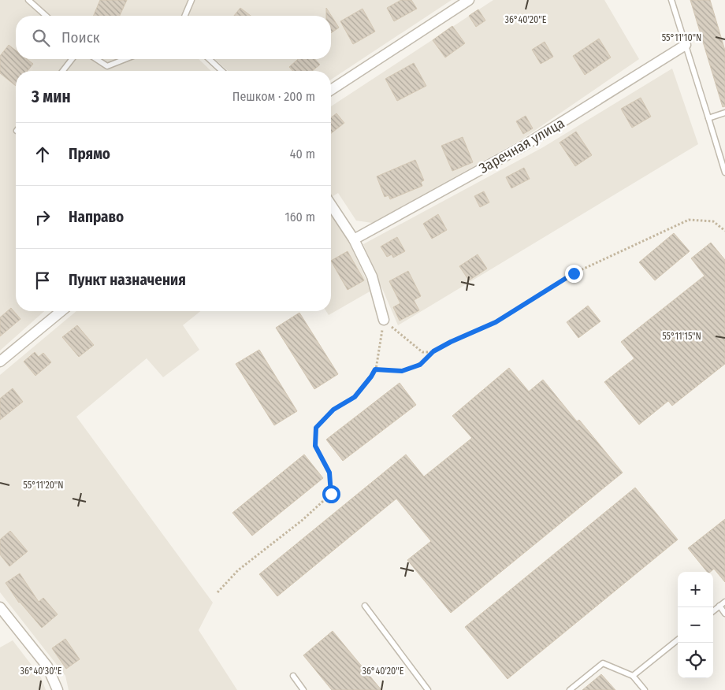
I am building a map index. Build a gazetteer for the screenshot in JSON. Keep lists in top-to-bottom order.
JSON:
{
  "streets": {
    "street": ["Заречная улица"]
  },
  "page": {
    "search": "Поиск",
    "heading": ["3 мин", "Пешком · 200 m"],
    "list": [
      ["Прямо", "40 m"],
      ["Направо", "160 m"],
      "Пункт назначения"
    ],
    "map_buttons": ["+", "−"]
  },
  "coordinates": [
    "36°40'20\"E",
    "55°11'10\"N",
    "55°11'15\"N",
    "55°11'20\"N",
    "36°40'30\"E"
  ]
}
